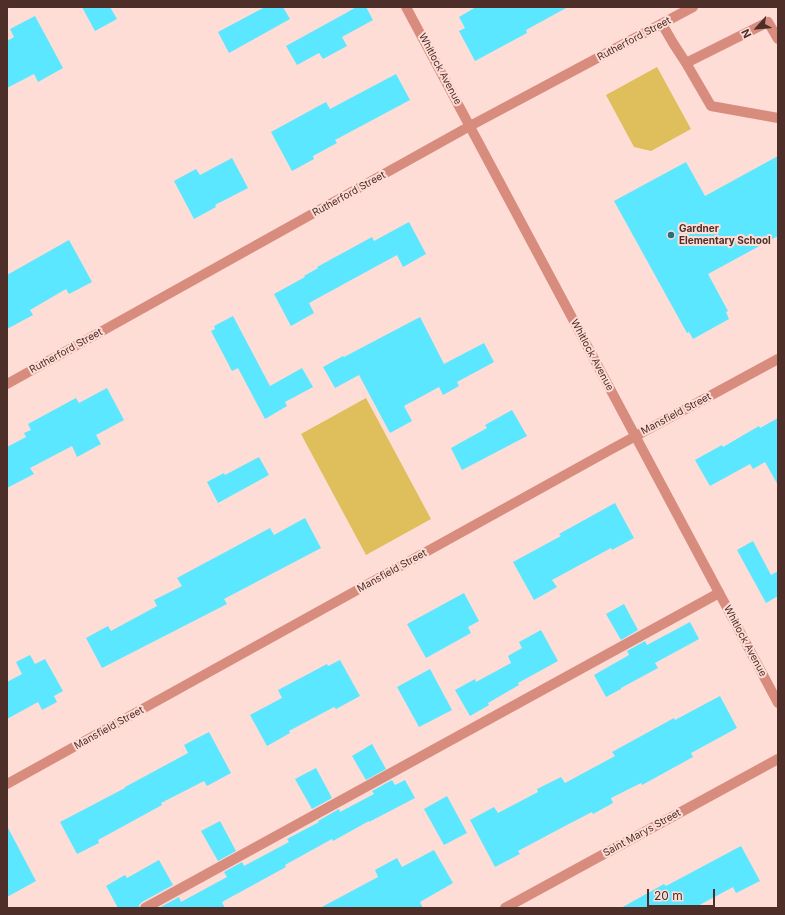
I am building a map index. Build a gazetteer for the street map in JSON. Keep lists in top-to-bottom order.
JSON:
{
  "streets": {
    "street": [
      "Rutherford Street",
      "Whitlock Avenue",
      "Mansfield Street",
      "Saint Marys Street"
    ]
  },
  "crossings": [
    ["Rutherford Street", "Whitlock Avenue"],
    ["Whitlock Avenue", "Mansfield Street"]
  ],
  "places": ["Gardner Elementary School"],
  "scale_bar": "20 m",
  "north": "bottom left"
}
